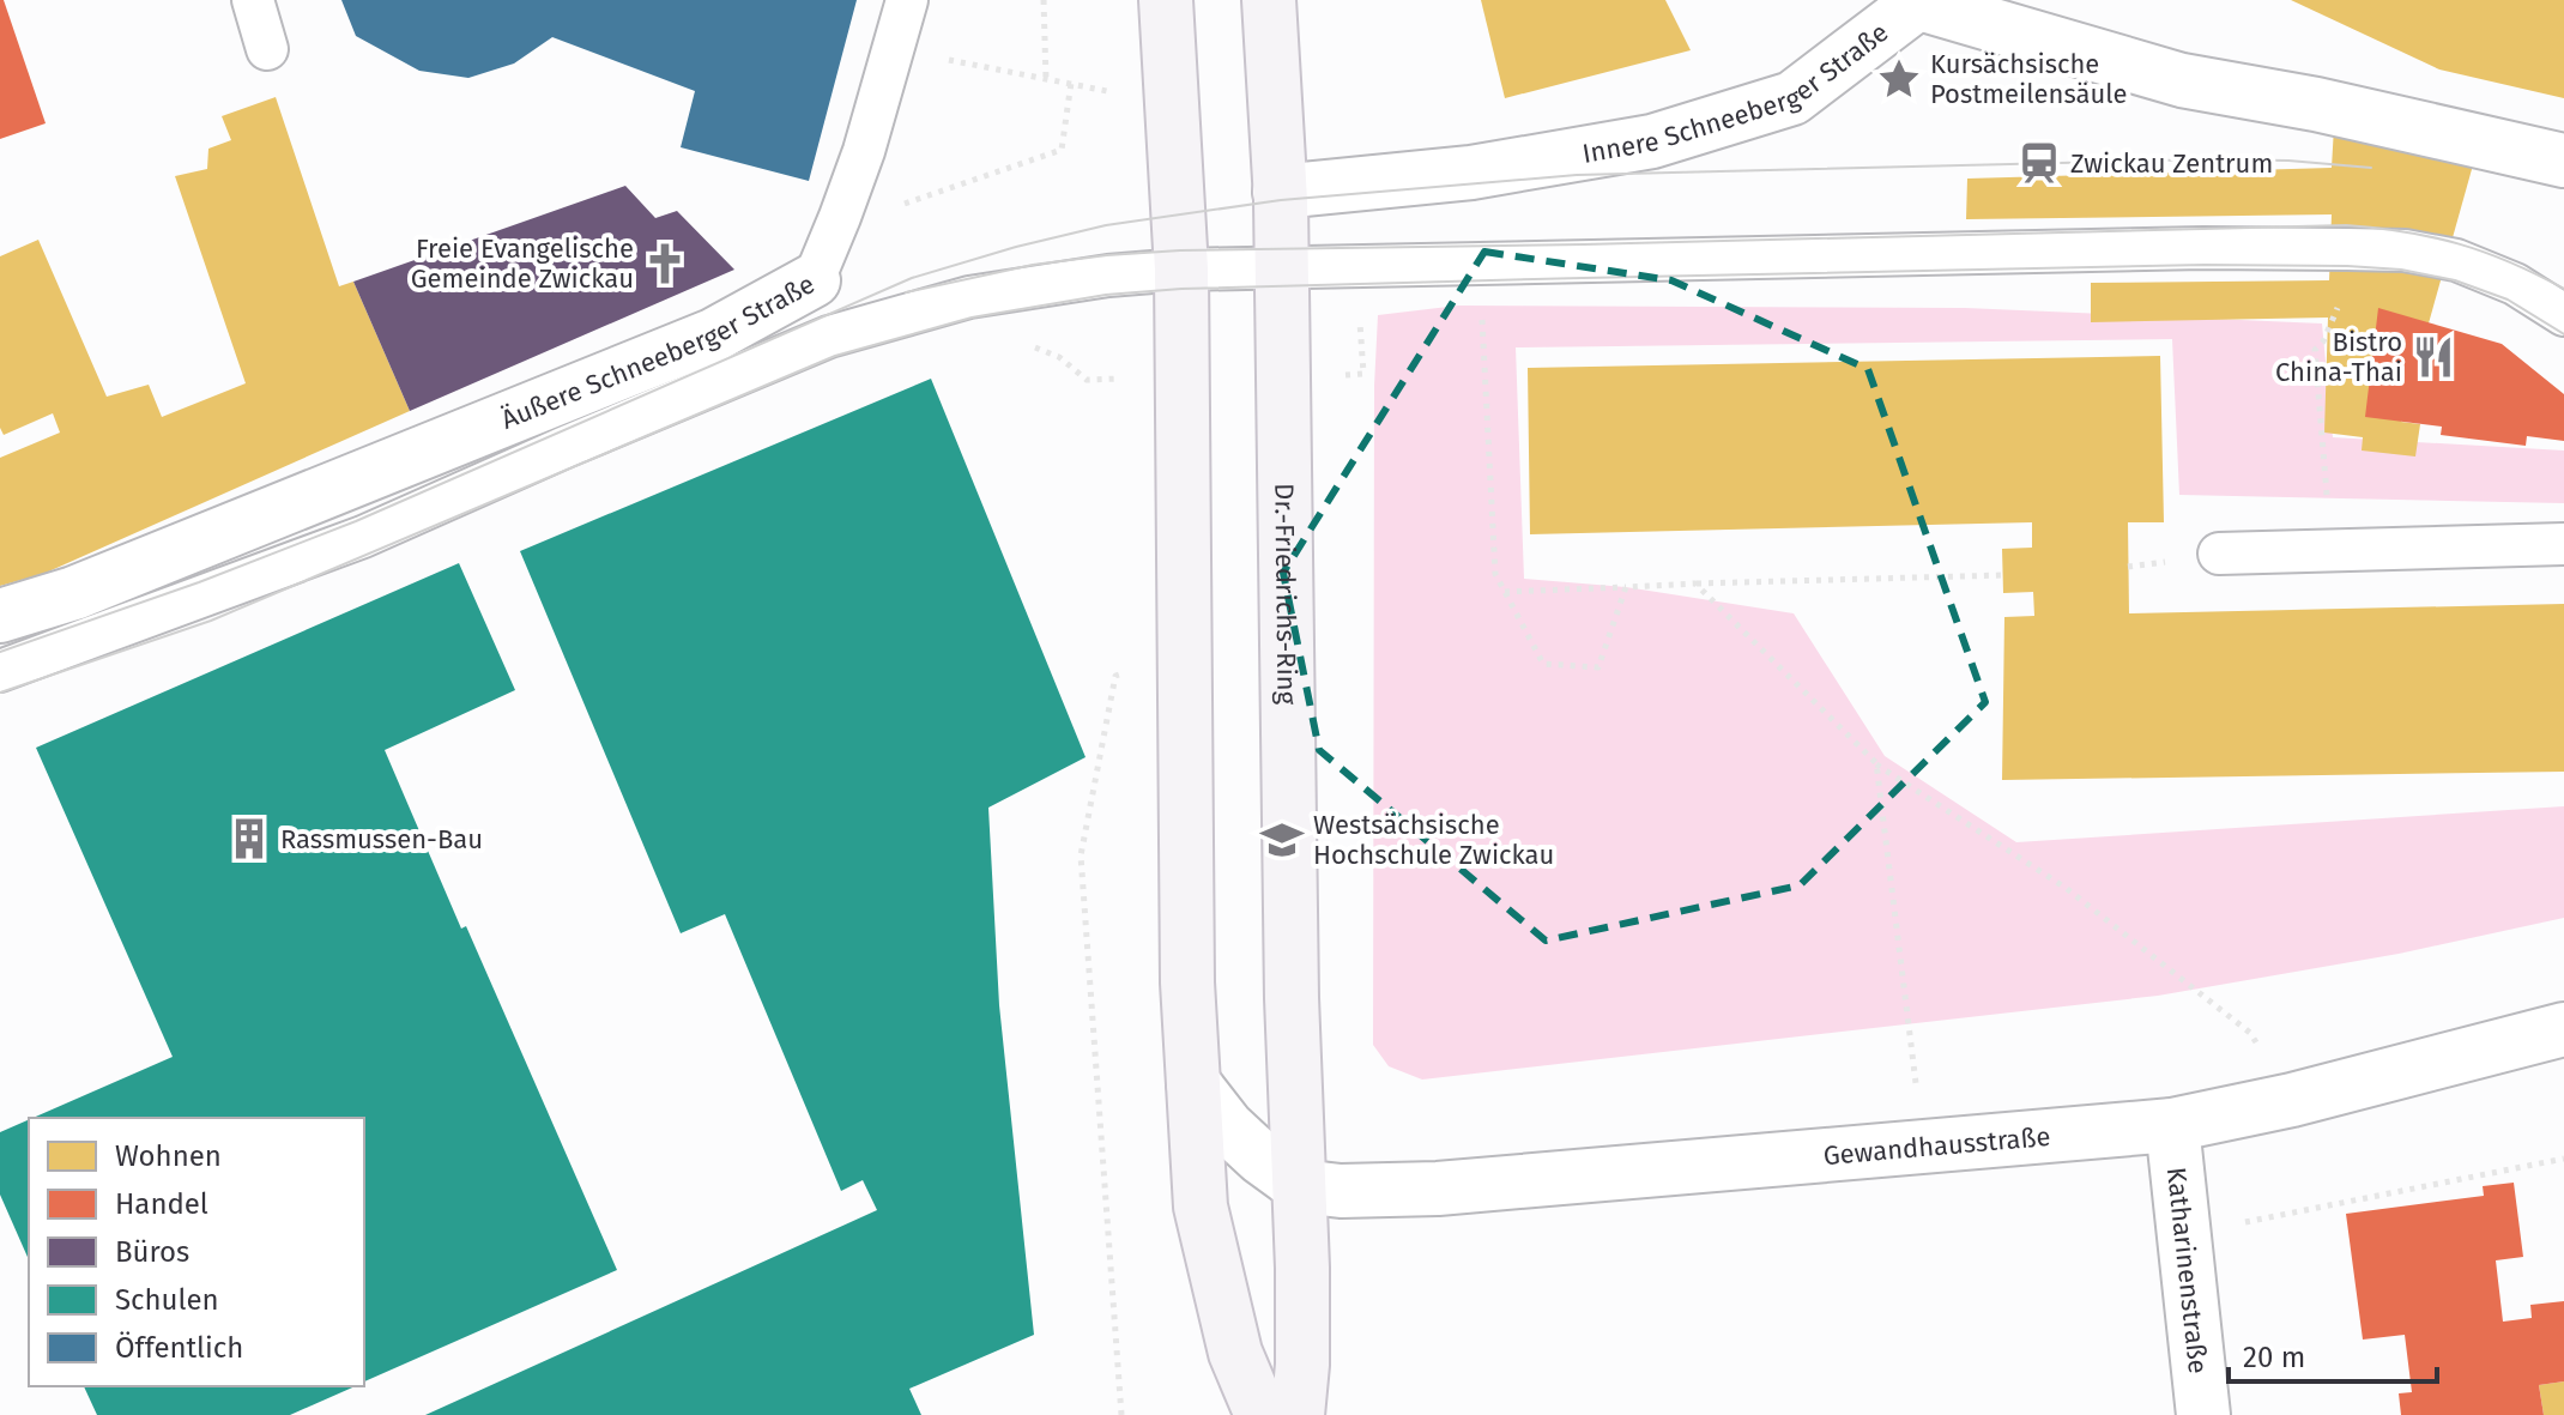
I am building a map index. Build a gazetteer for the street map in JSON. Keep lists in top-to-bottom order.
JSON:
{
  "streets": {
    "main road": ["Dr.-Friedrichs-Ring"],
    "street": [
      "Innere Schneeberger Straße",
      "Äußere Schneeberger Straße",
      "Gewandhausstraße",
      "Katharinenstraße"
    ]
  },
  "crossings": [
    ["Innere Schneeberger Straße", "Dr.-Friedrichs-Ring"],
    ["Äußere Schneeberger Straße", "Dr.-Friedrichs-Ring"],
    ["Dr.-Friedrichs-Ring", "Gewandhausstraße"],
    ["Gewandhausstraße", "Katharinenstraße"]
  ],
  "places": {
    "place": ["Kursächsische Postmeilensäule"],
    "station": ["Zwickau Zentrum"],
    "church": ["Freie Evangelische Gemeinde Zwickau"],
    "restaurant": ["Bistro China-Thai"],
    "building": ["Rassmussen-Bau"],
    "school or university": ["Westsächsische Hochschule Zwickau"]
  },
  "legend": [
    "Wohnen",
    "Handel",
    "Büros",
    "Schulen",
    "Öffentlich"
  ],
  "scale_bar": "20 m"
}
